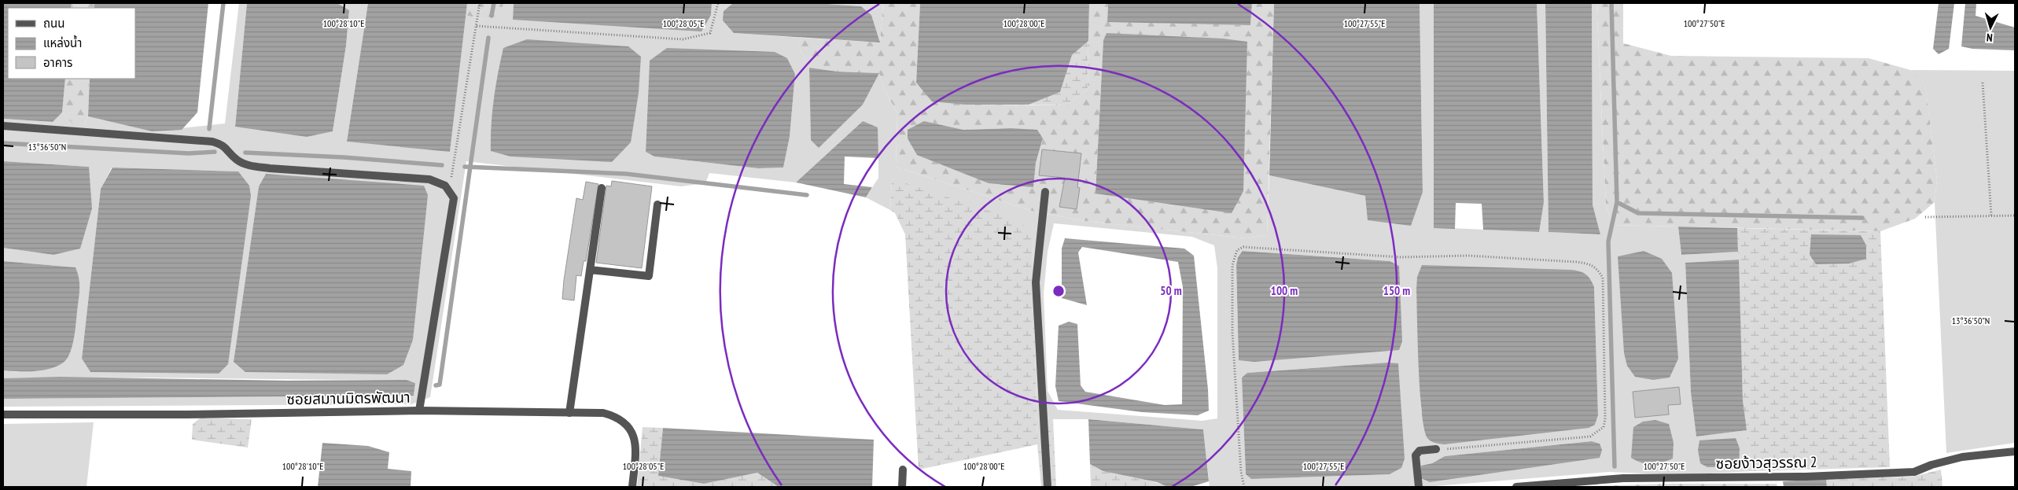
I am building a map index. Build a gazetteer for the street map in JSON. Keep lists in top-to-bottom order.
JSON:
{
  "streets": {
    "street": ["ซอยสมานมิตรพัฒนา", "ซอยง้าวสุวรรณ 2"]
  },
  "legend": ["ถนน", "แหล่งน้ำ", "อาคาร"],
  "north": "bottom",
  "coordinates": [
    "100°28'10\"E",
    "100°28'05\"E",
    "100°28'00\"E",
    "100°27'55\"E",
    "100°27'50\"E",
    "13°36'50\"N"
  ],
  "rings": ["50 m", "100 m", "150 m"]
}
